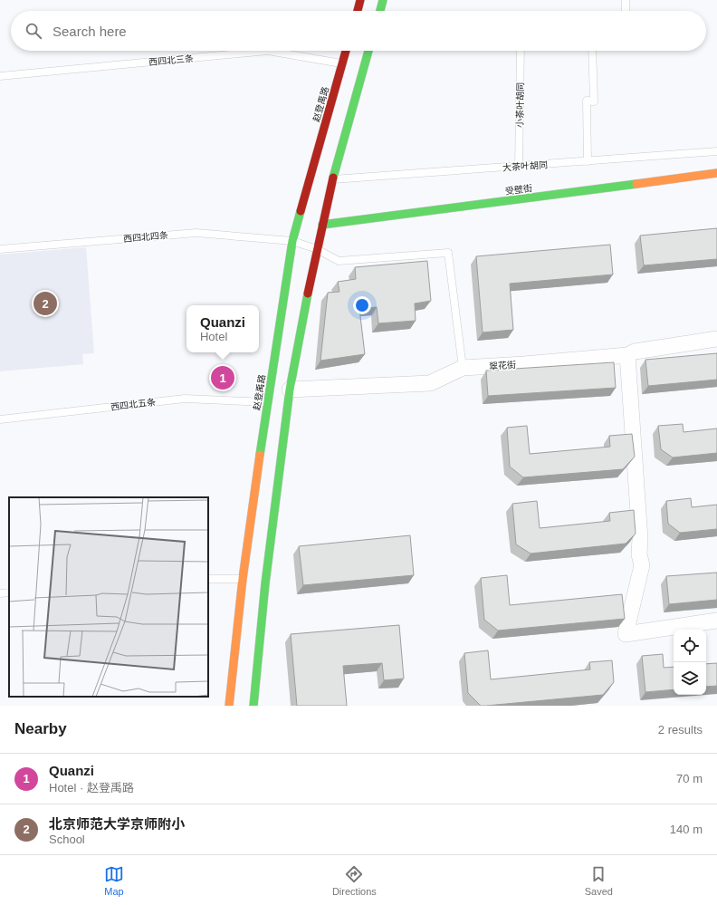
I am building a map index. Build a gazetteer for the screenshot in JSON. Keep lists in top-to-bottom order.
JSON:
{
  "streets": {
    "main road": ["赵登禹路", "受壁街"],
    "street": ["翠花街"],
    "lane": [
      "西四北三条",
      "小茶叶胡同",
      "大茶叶胡同",
      "西四北四条",
      "西四北五条"
    ]
  },
  "crossings": [
    ["西四北三条", "赵登禹路"],
    ["赵登禹路", "西四北四条"],
    ["赵登禹路", "西四北五条"],
    ["小茶叶胡同", "大茶叶胡同"],
    ["西四北四条", "翠花街"]
  ],
  "page": {
    "search": "Search here",
    "pins": ["2", "1"],
    "popup": ["Quanzi", "Hotel"],
    "heading": ["Nearby", "2 results"],
    "list": [
      {
        "mark": "1",
        "name": "Quanzi",
        "note": "Hotel · 赵登禹路",
        "value": "70 m"
      },
      {
        "mark": "2",
        "name": "北京师范大学京师附小",
        "note": "School",
        "value": "140 m"
      }
    ],
    "nav": ["Map", "Directions", "Saved"]
  }
}
